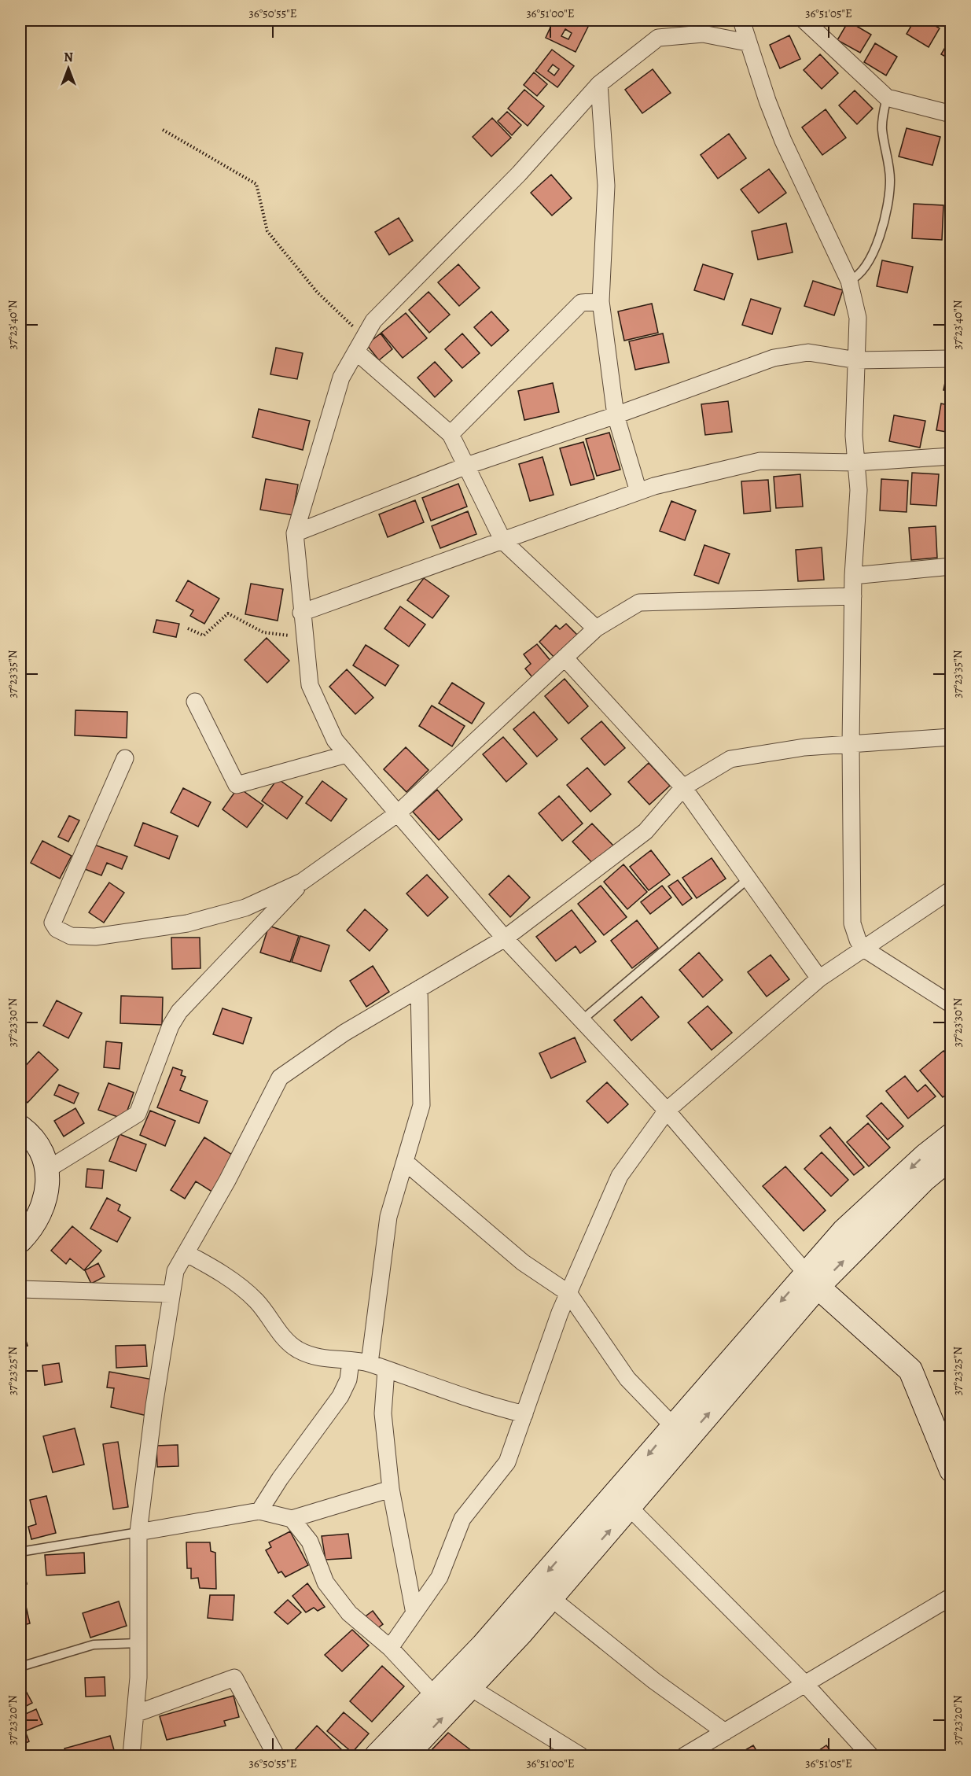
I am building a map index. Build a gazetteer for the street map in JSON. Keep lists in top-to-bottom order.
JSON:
{
  "north": "top",
  "coordinates": [
    "36°50'55\"E",
    "36°51'00\"E",
    "36°51'05\"E",
    "37°23'40\"N",
    "37°23'35\"N",
    "37°23'30\"N",
    "37°23'25\"N",
    "37°23'20\"N"
  ]
}
